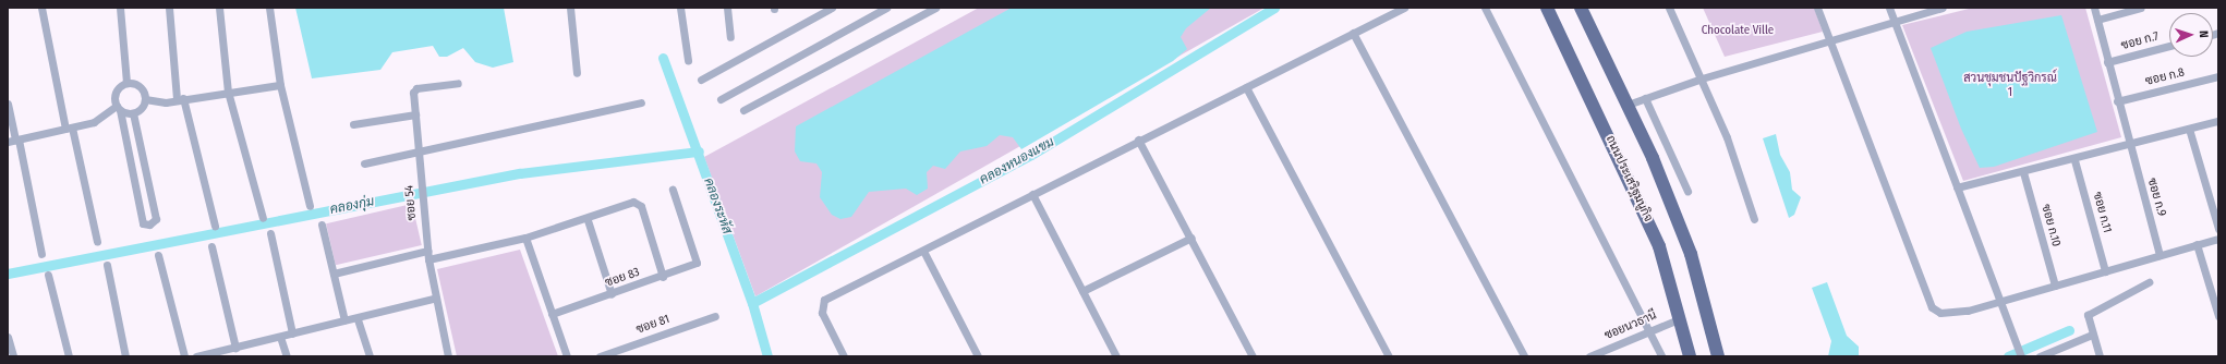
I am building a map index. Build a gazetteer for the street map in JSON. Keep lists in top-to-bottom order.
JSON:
{
  "streets": {
    "main road": ["ถนนประเสริฐมนูกิจ"],
    "street": [
      "ซอย ก.7",
      "ซอย ก.8",
      "ซอย ก.9",
      "ซอย 54",
      "ซอย ก.11",
      "ซอย ก.10",
      "ซอย 83",
      "ซอย 81",
      "ซอยนวธานี"
    ]
  },
  "crossings": [
    ["ซอย ก.7", "ซอย ก.9"],
    ["ซอย ก.8", "ซอย ก.9"],
    ["ถนนประเสริฐมนูกิจ", "ซอยนวธานี"]
  ],
  "water": ["คลองหนองแขม", "คลองกุ่ม", "คลองระหัส"],
  "parks": ["Chocolate Ville", "สวนชุมชนปัฐวิกรณ์ 1"],
  "north": "right"
}
